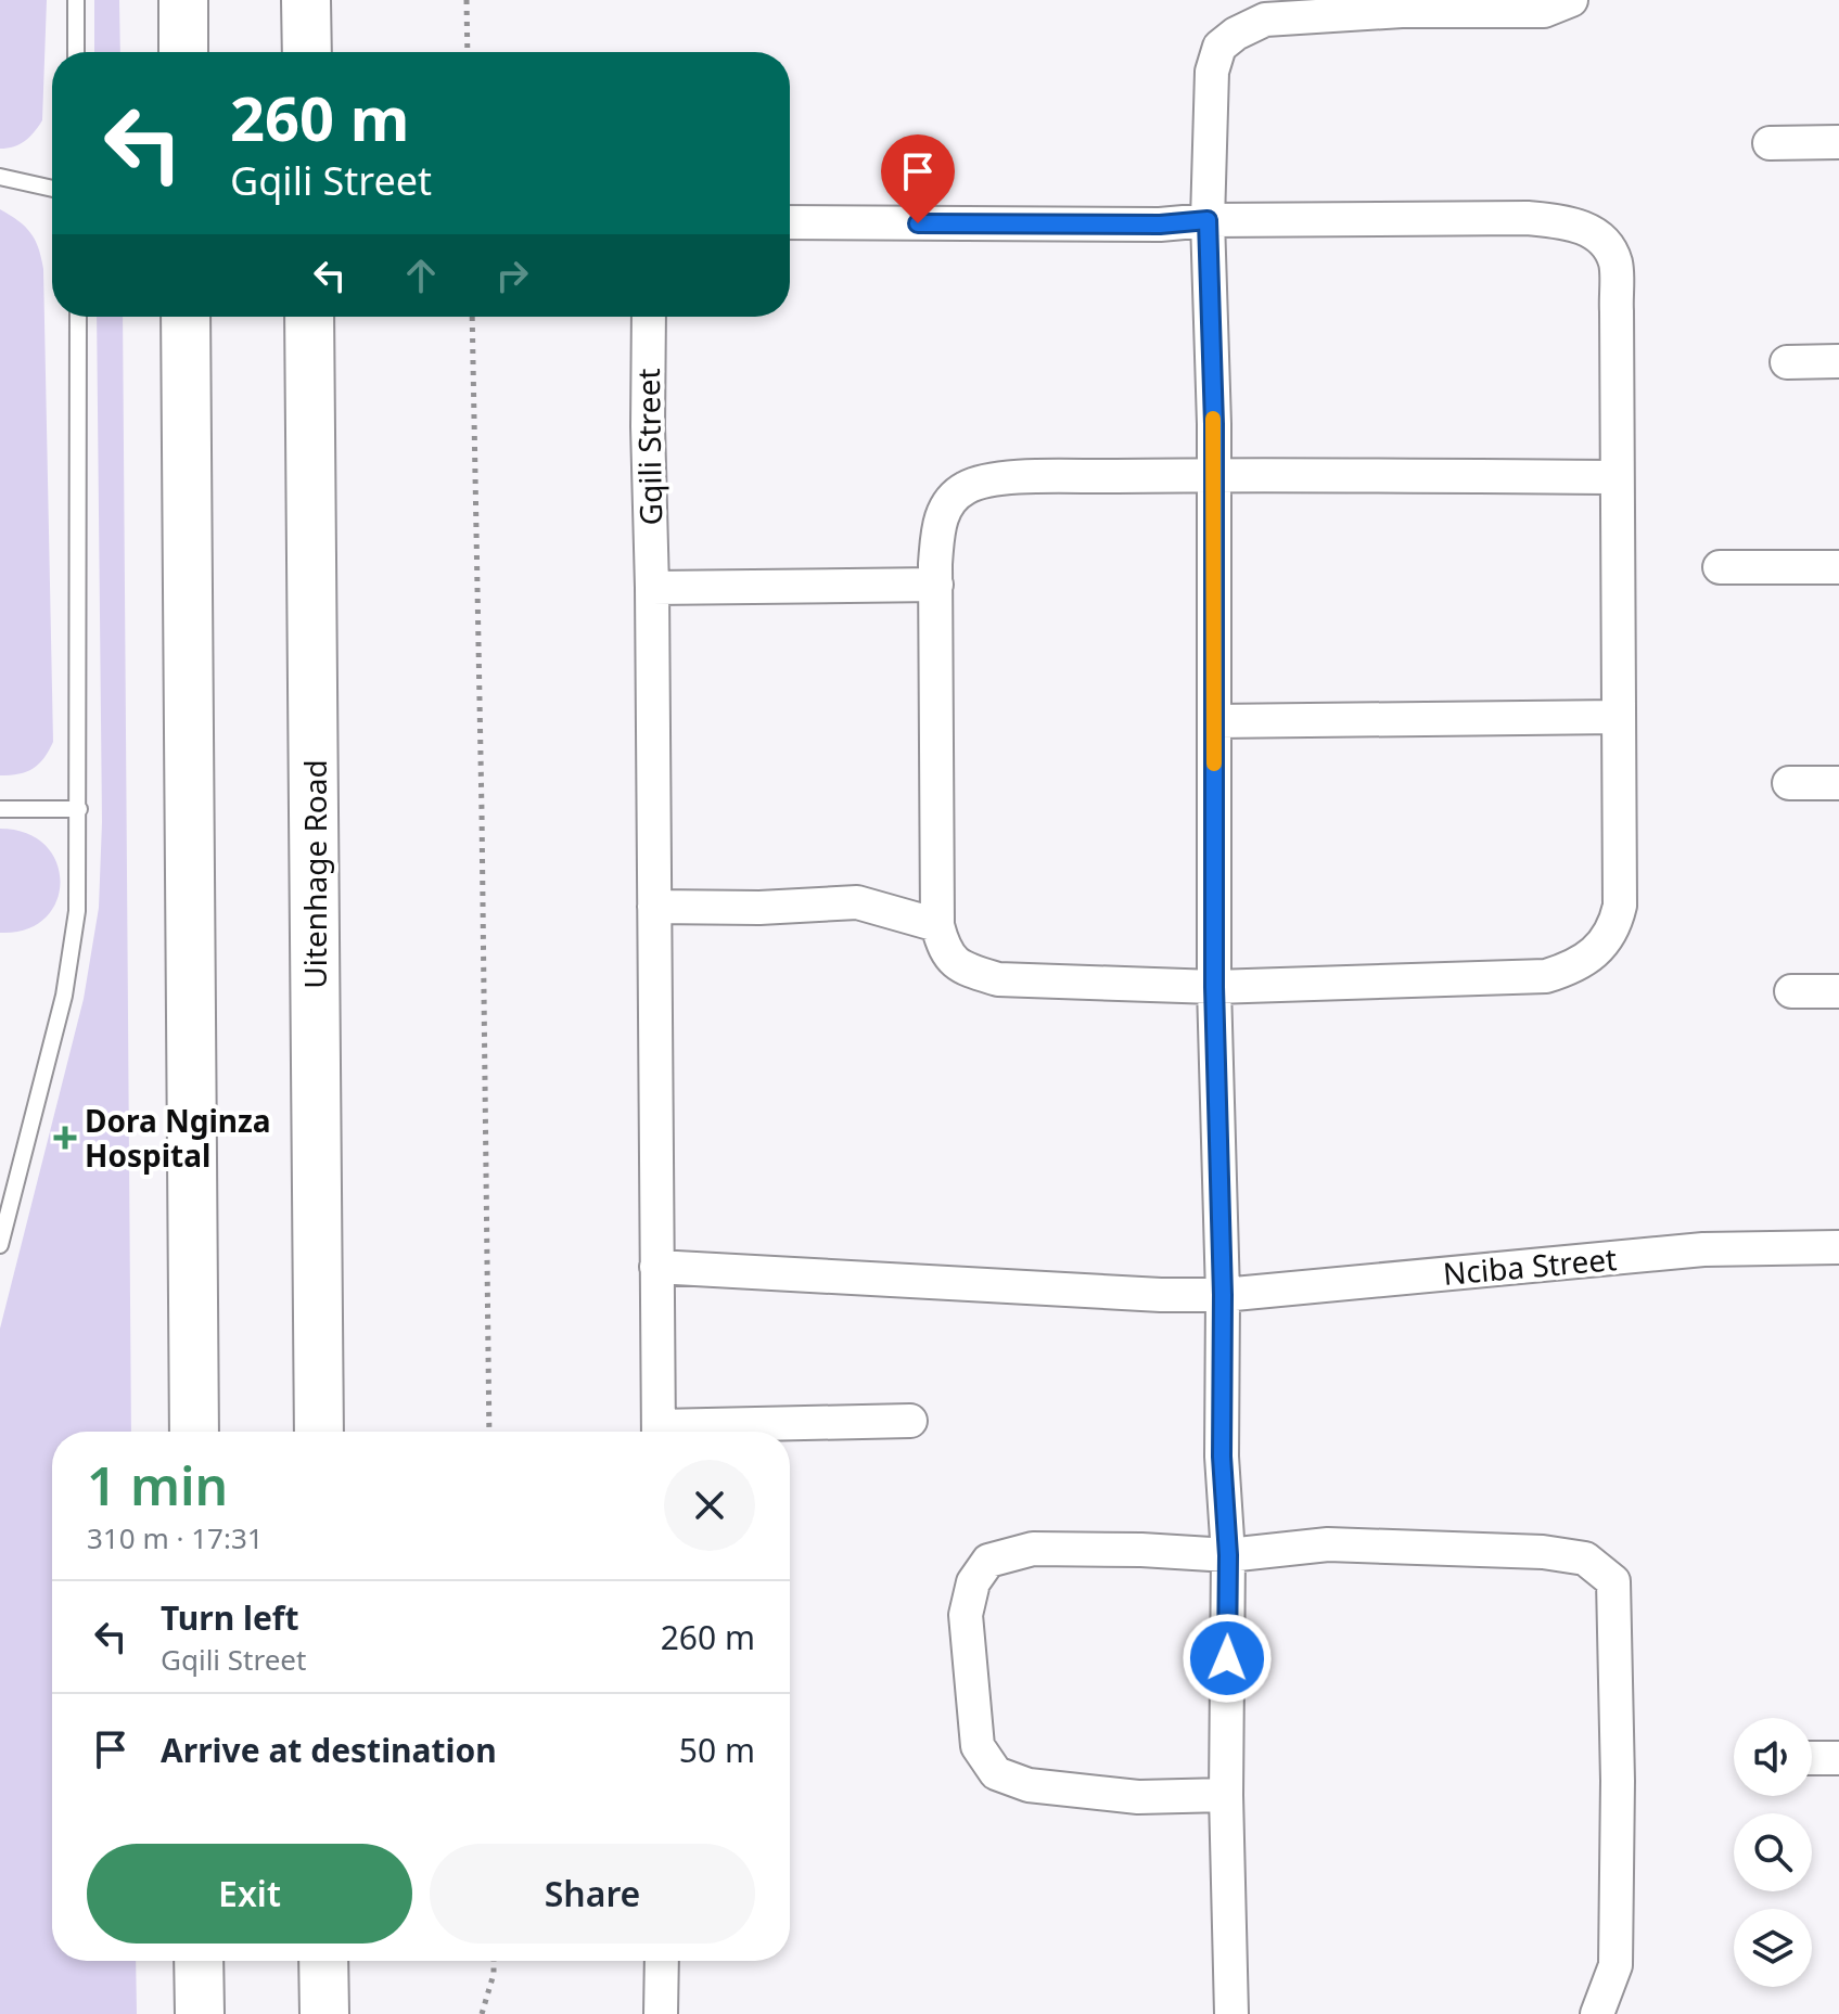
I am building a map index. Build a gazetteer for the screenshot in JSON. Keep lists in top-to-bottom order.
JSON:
{
  "streets": {
    "main road": ["Uitenhage Road"],
    "street": ["Gqili Street", "Nciba Street"]
  },
  "crossings": [
    ["Gqili Street", "Nciba Street"]
  ],
  "places": {
    "health": ["Dora Nginza Hospital"]
  },
  "page": {
    "turn": ["260 m", "Gqili Street"],
    "heading": ["1 min", "310 m · 17:31"],
    "list": [
      {
        "name": "Turn left",
        "note": "Gqili Street",
        "value": "260 m"
      },
      {
        "name": "Arrive at destination",
        "value": "50 m"
      }
    ],
    "buttons": ["Exit", "Share"]
  }
}
